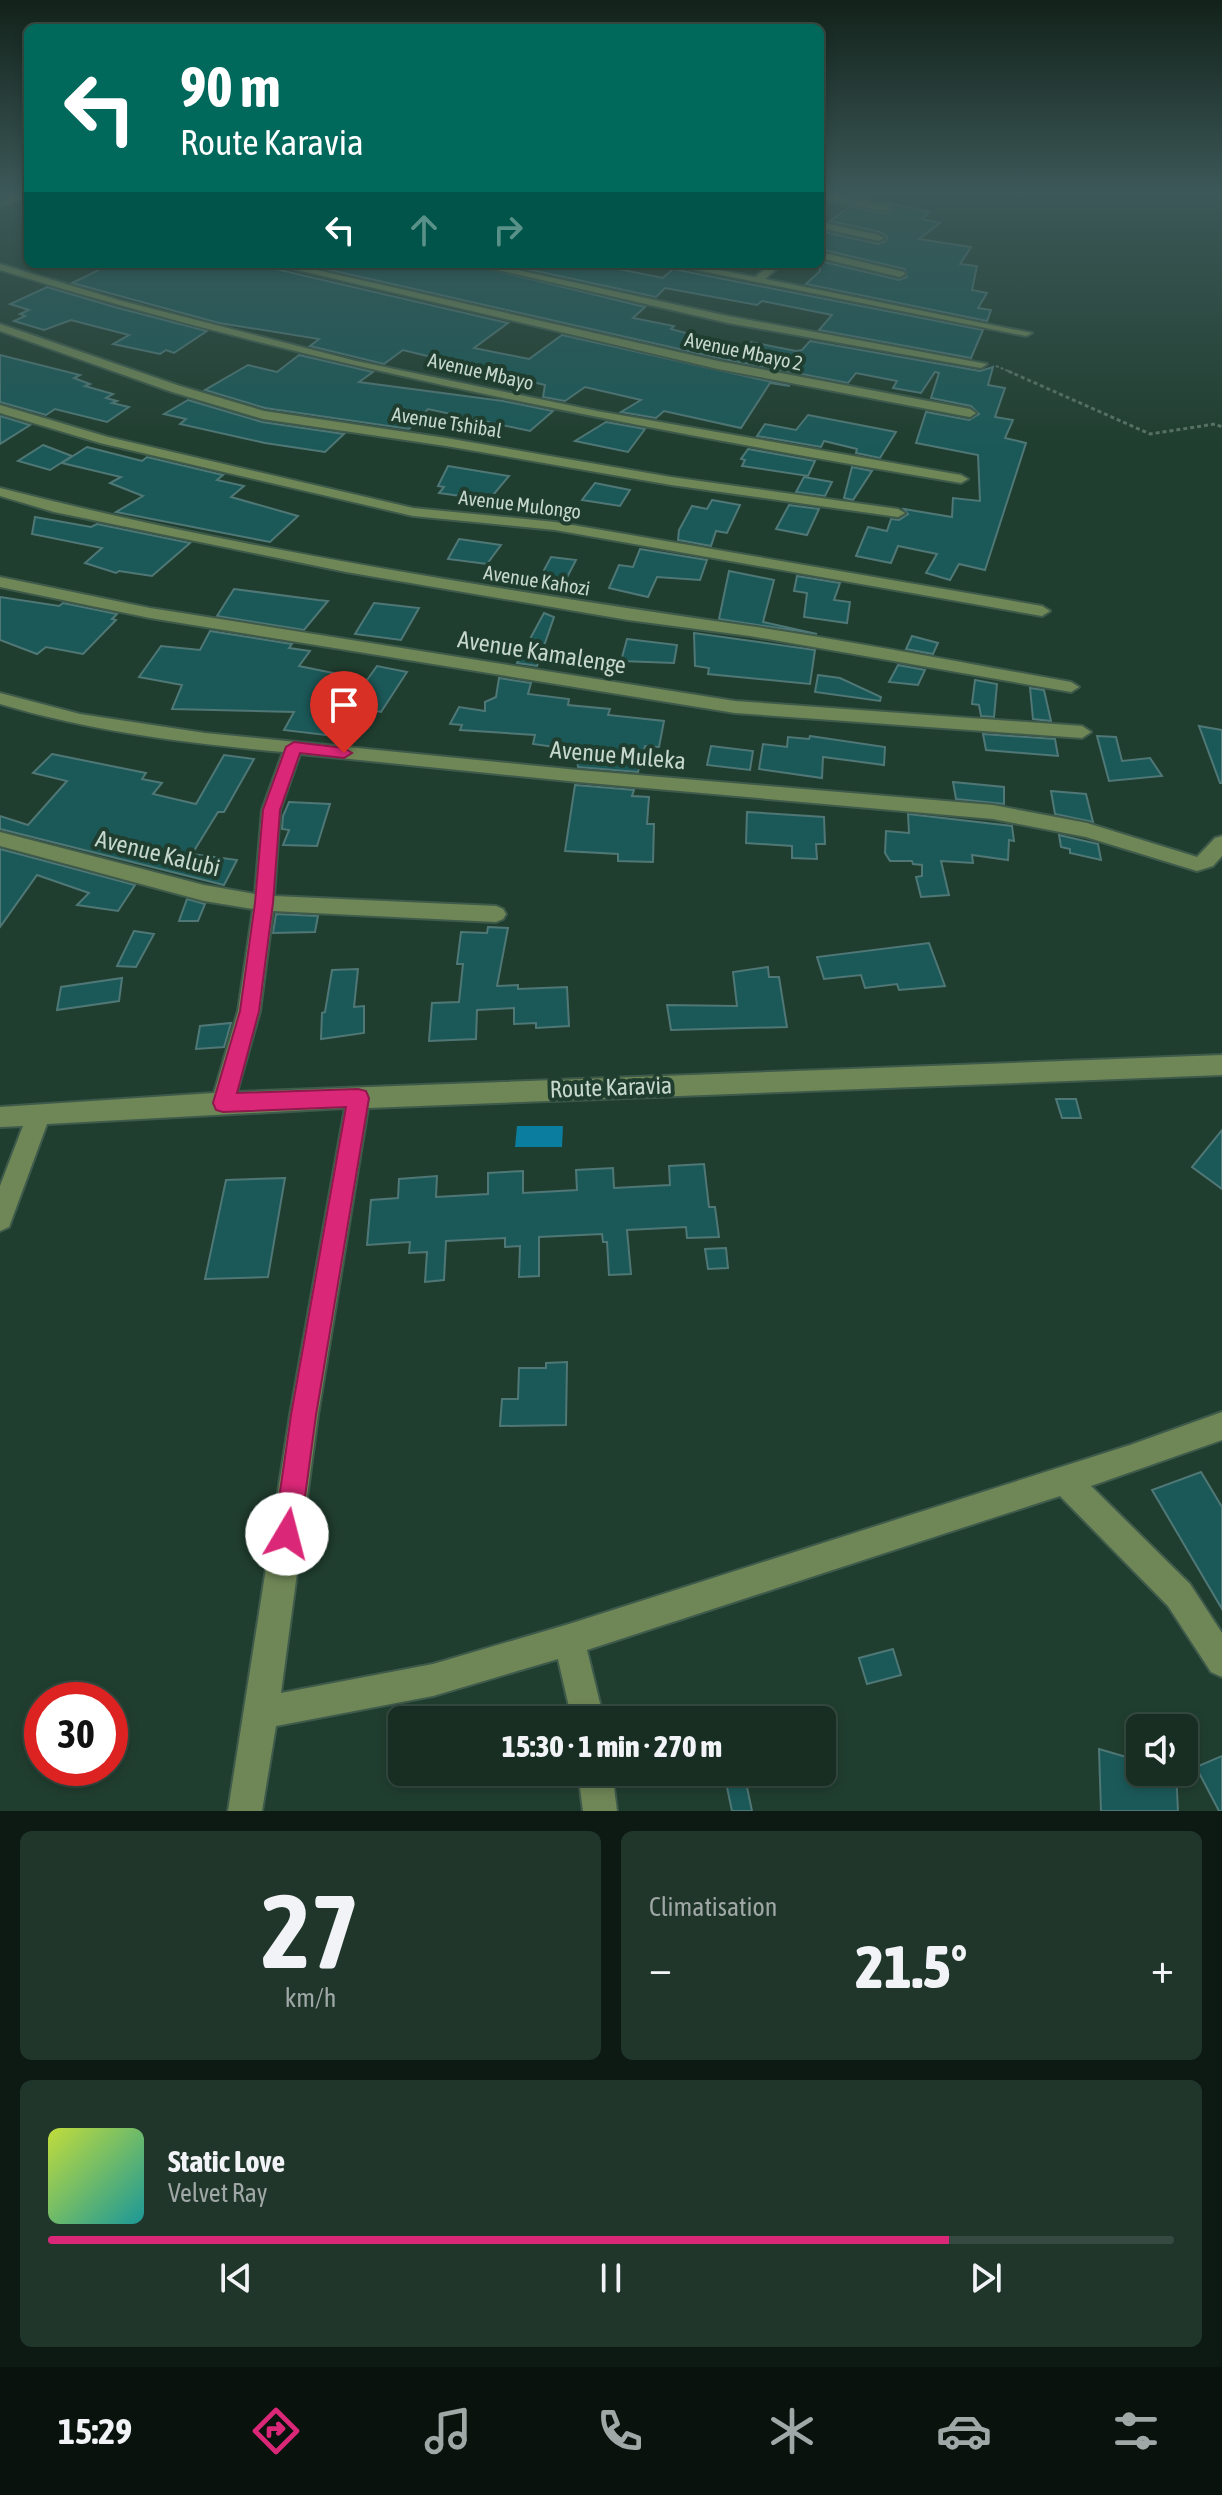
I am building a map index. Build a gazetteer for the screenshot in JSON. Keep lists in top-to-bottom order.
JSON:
{
  "streets": {
    "street": [
      "Avenue Mbayo 2",
      "Avenue Mbayo",
      "Avenue Tshibal",
      "Avenue Mulongo",
      "Avenue Kahozi",
      "Avenue Kamalenge",
      "Avenue Muleka",
      "Avenue Kalubi",
      "Route Karavia"
    ]
  },
  "page": {
    "turn": ["90 m", "Route Karavia"],
    "limit": "30",
    "trip": "15:30 · 1 min · 270 m",
    "tile": [
      ["27", "km/h"],
      "Climatisation"
    ],
    "heat": ["−", "21.5°", "+"],
    "song": ["Static Love", "Velvet Ray"],
    "tabs": "15:29"
  }
}
